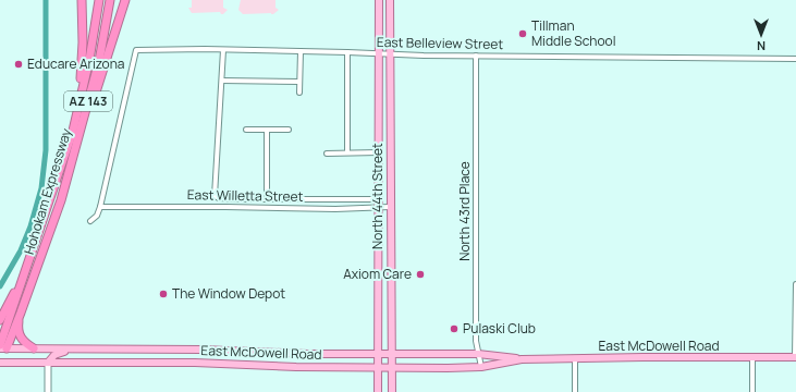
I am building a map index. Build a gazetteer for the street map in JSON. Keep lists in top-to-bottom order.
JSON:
{
  "streets": {
    "highway": ["AZ 143", "Hohokam Expressway"],
    "main road": ["North 44th Street", "East McDowell Road"],
    "street": ["East Belleview Street", "East Willetta Street", "North 43rd Place"]
  },
  "crossings": [
    ["East Belleview Street", "East Willetta Street"],
    ["East Belleview Street", "North 44th Street"],
    ["East Belleview Street", "North 43rd Place"],
    ["Hohokam Expressway", "East McDowell Road"],
    ["East Willetta Street", "North 44th Street"],
    ["North 44th Street", "East McDowell Road"],
    ["North 43rd Place", "East McDowell Road"]
  ],
  "places": [
    "Tillman Middle School",
    "Educare Arizona",
    "Axiom Care",
    "The Window Depot",
    "Pulaski Club"
  ],
  "north": "bottom"
}
